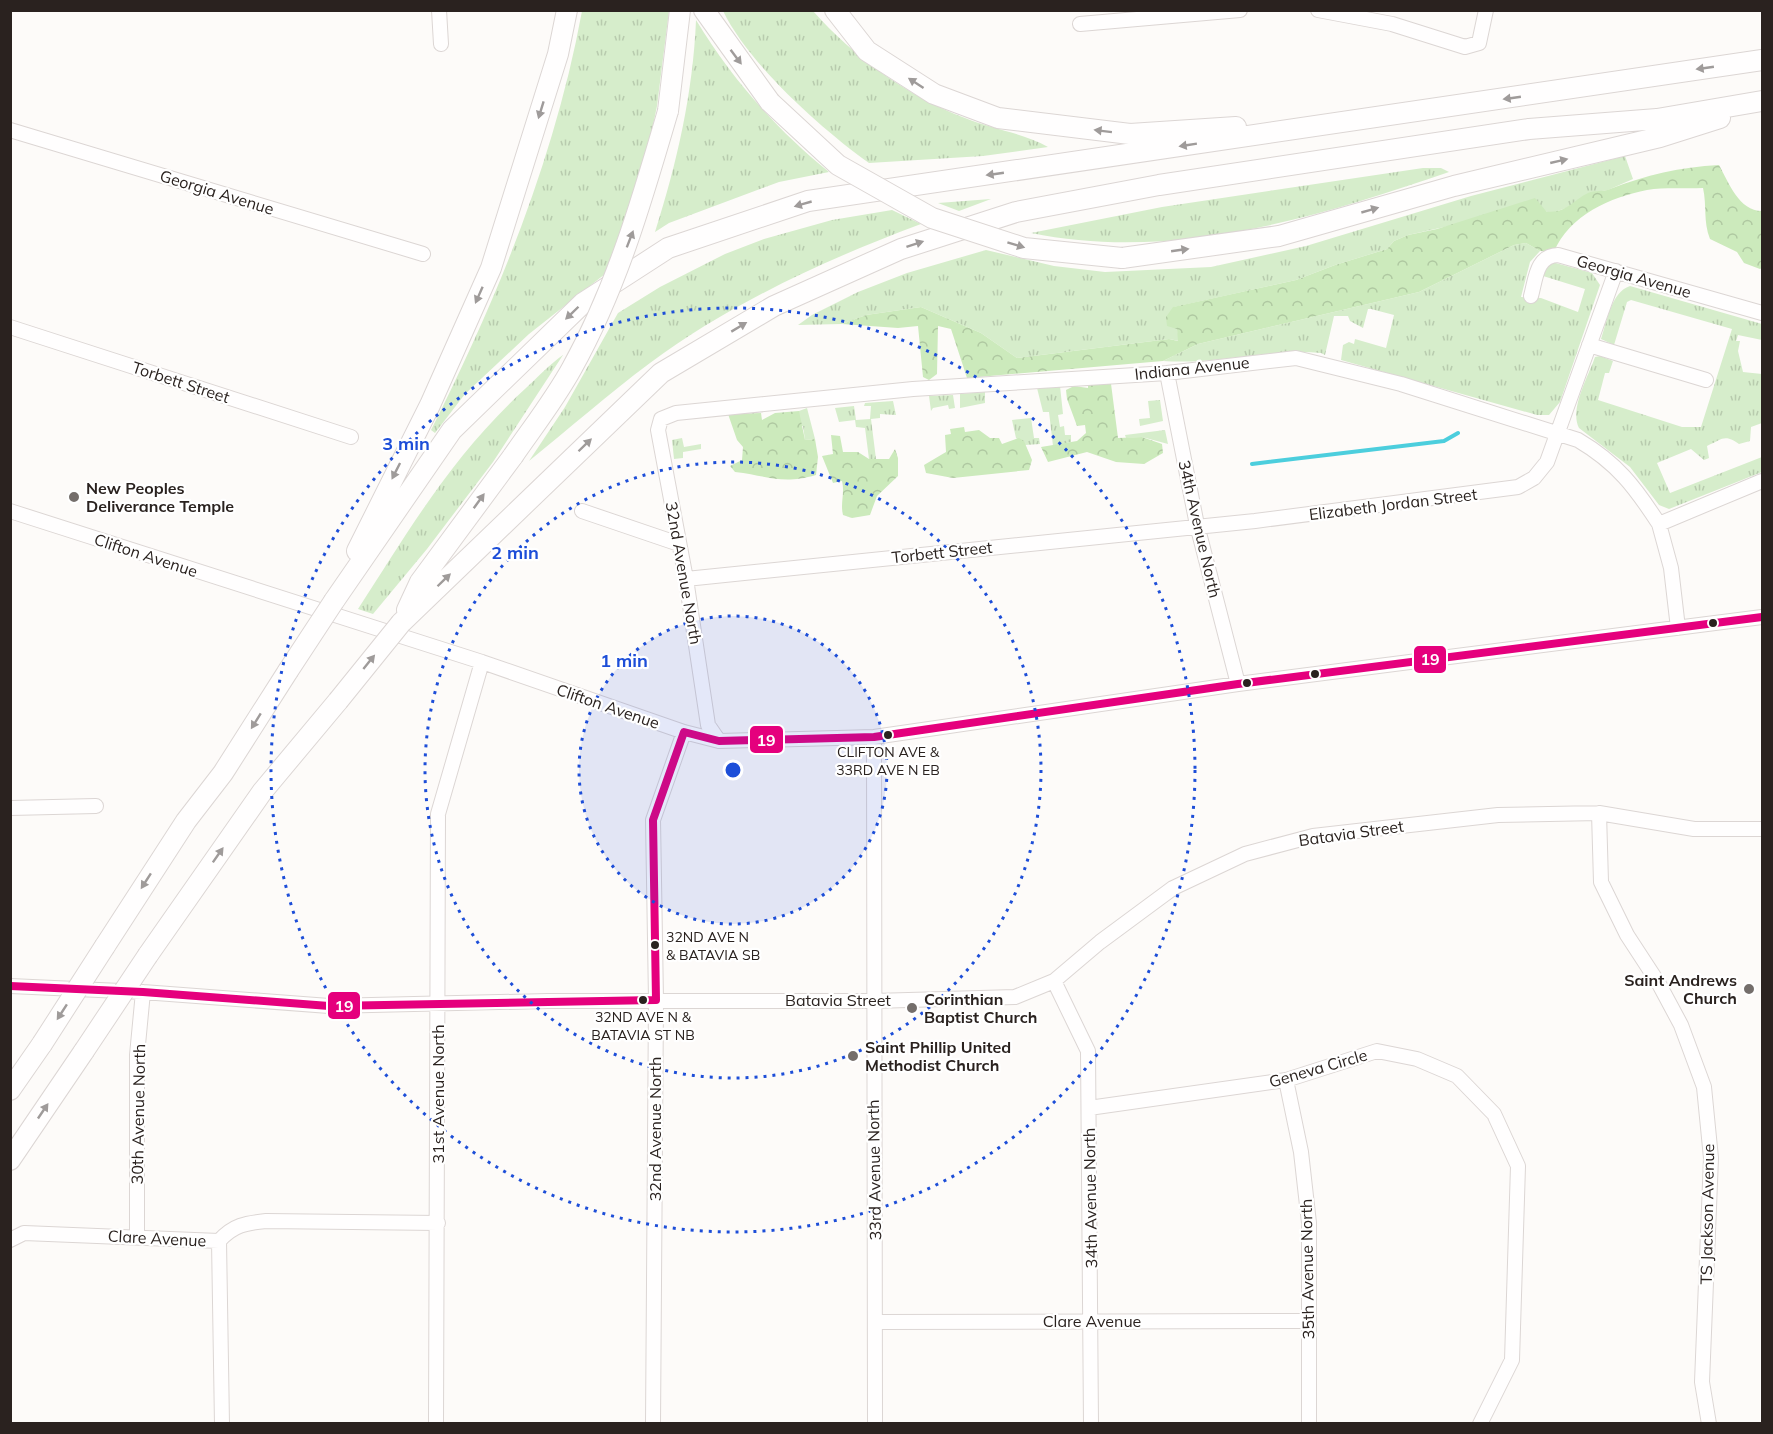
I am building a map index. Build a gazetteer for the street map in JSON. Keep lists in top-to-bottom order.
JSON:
{
  "streets": {
    "street": [
      "Georgia Avenue",
      "Indiana Avenue",
      "Torbett Street",
      "Elizabeth Jordan Street",
      "34th Avenue North",
      "Clifton Avenue",
      "32nd Avenue North",
      "Batavia Street",
      "Geneva Circle",
      "31st Avenue North",
      "30th Avenue North",
      "33rd Avenue North",
      "TS Jackson Avenue",
      "Clare Avenue",
      "35th Avenue North"
    ]
  },
  "crossings": [
    ["Georgia Avenue", "Elizabeth Jordan Street"],
    ["Indiana Avenue", "Elizabeth Jordan Street"],
    ["Indiana Avenue", "34th Avenue North"],
    ["Indiana Avenue", "Clifton Avenue"],
    ["Indiana Avenue", "32nd Avenue North"],
    ["Torbett Street", "Elizabeth Jordan Street"],
    ["Torbett Street", "34th Avenue North"],
    ["Torbett Street", "32nd Avenue North"],
    ["Elizabeth Jordan Street", "34th Avenue North"],
    ["34th Avenue North", "Clifton Avenue"],
    ["34th Avenue North", "Batavia Street"],
    ["34th Avenue North", "Geneva Circle"],
    ["34th Avenue North", "Clare Avenue"],
    ["Clifton Avenue", "32nd Avenue North"],
    ["Clifton Avenue", "31st Avenue North"],
    ["Clifton Avenue", "33rd Avenue North"],
    ["32nd Avenue North", "Batavia Street"],
    ["Batavia Street", "31st Avenue North"],
    ["Batavia Street", "30th Avenue North"],
    ["Batavia Street", "33rd Avenue North"],
    ["Batavia Street", "TS Jackson Avenue"],
    ["Geneva Circle", "35th Avenue North"],
    ["31st Avenue North", "Clare Avenue"],
    ["30th Avenue North", "Clare Avenue"],
    ["33rd Avenue North", "Clare Avenue"],
    ["Clare Avenue", "35th Avenue North"]
  ],
  "places": [
    "New Peoples Deliverance Temple",
    "CLIFTON AVE & 33RD AVE N EB",
    "32ND AVE N & BATAVIA SB",
    "Saint Andrews Church",
    "32ND AVE N & BATAVIA ST NB",
    "Corinthian Baptist Church",
    "Saint Phillip United Methodist Church"
  ],
  "lines": ["transit line 19"],
  "rings": ["3 min", "2 min", "1 min"]
}
